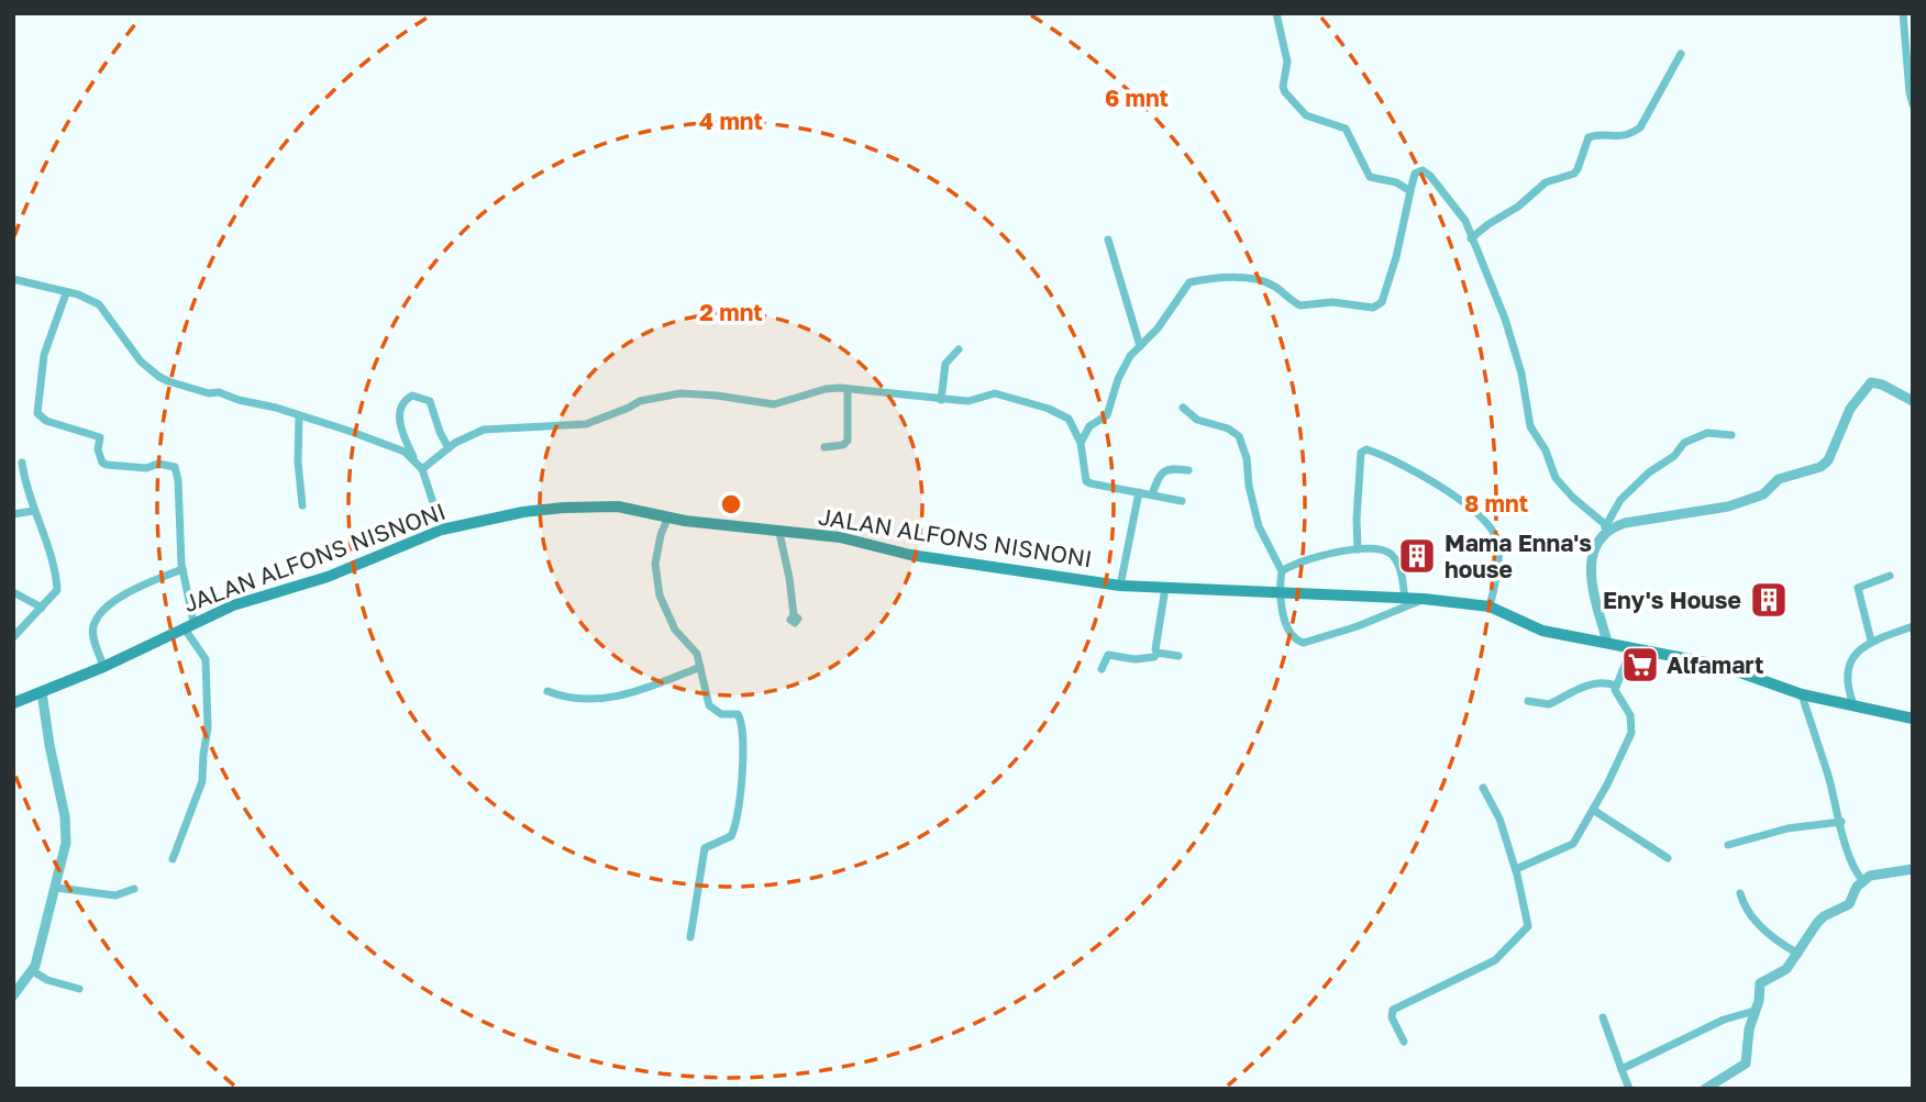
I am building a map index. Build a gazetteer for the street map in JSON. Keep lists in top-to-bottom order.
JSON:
{
  "streets": {
    "main road": ["JALAN ALFONS NISNONI"]
  },
  "places": {
    "building": ["Mama Enna's house", "Eny's House"],
    "supermarket": ["Alfamart"]
  },
  "rings": [
    "6 mnt",
    "4 mnt",
    "2 mnt",
    "8 mnt"
  ]
}
